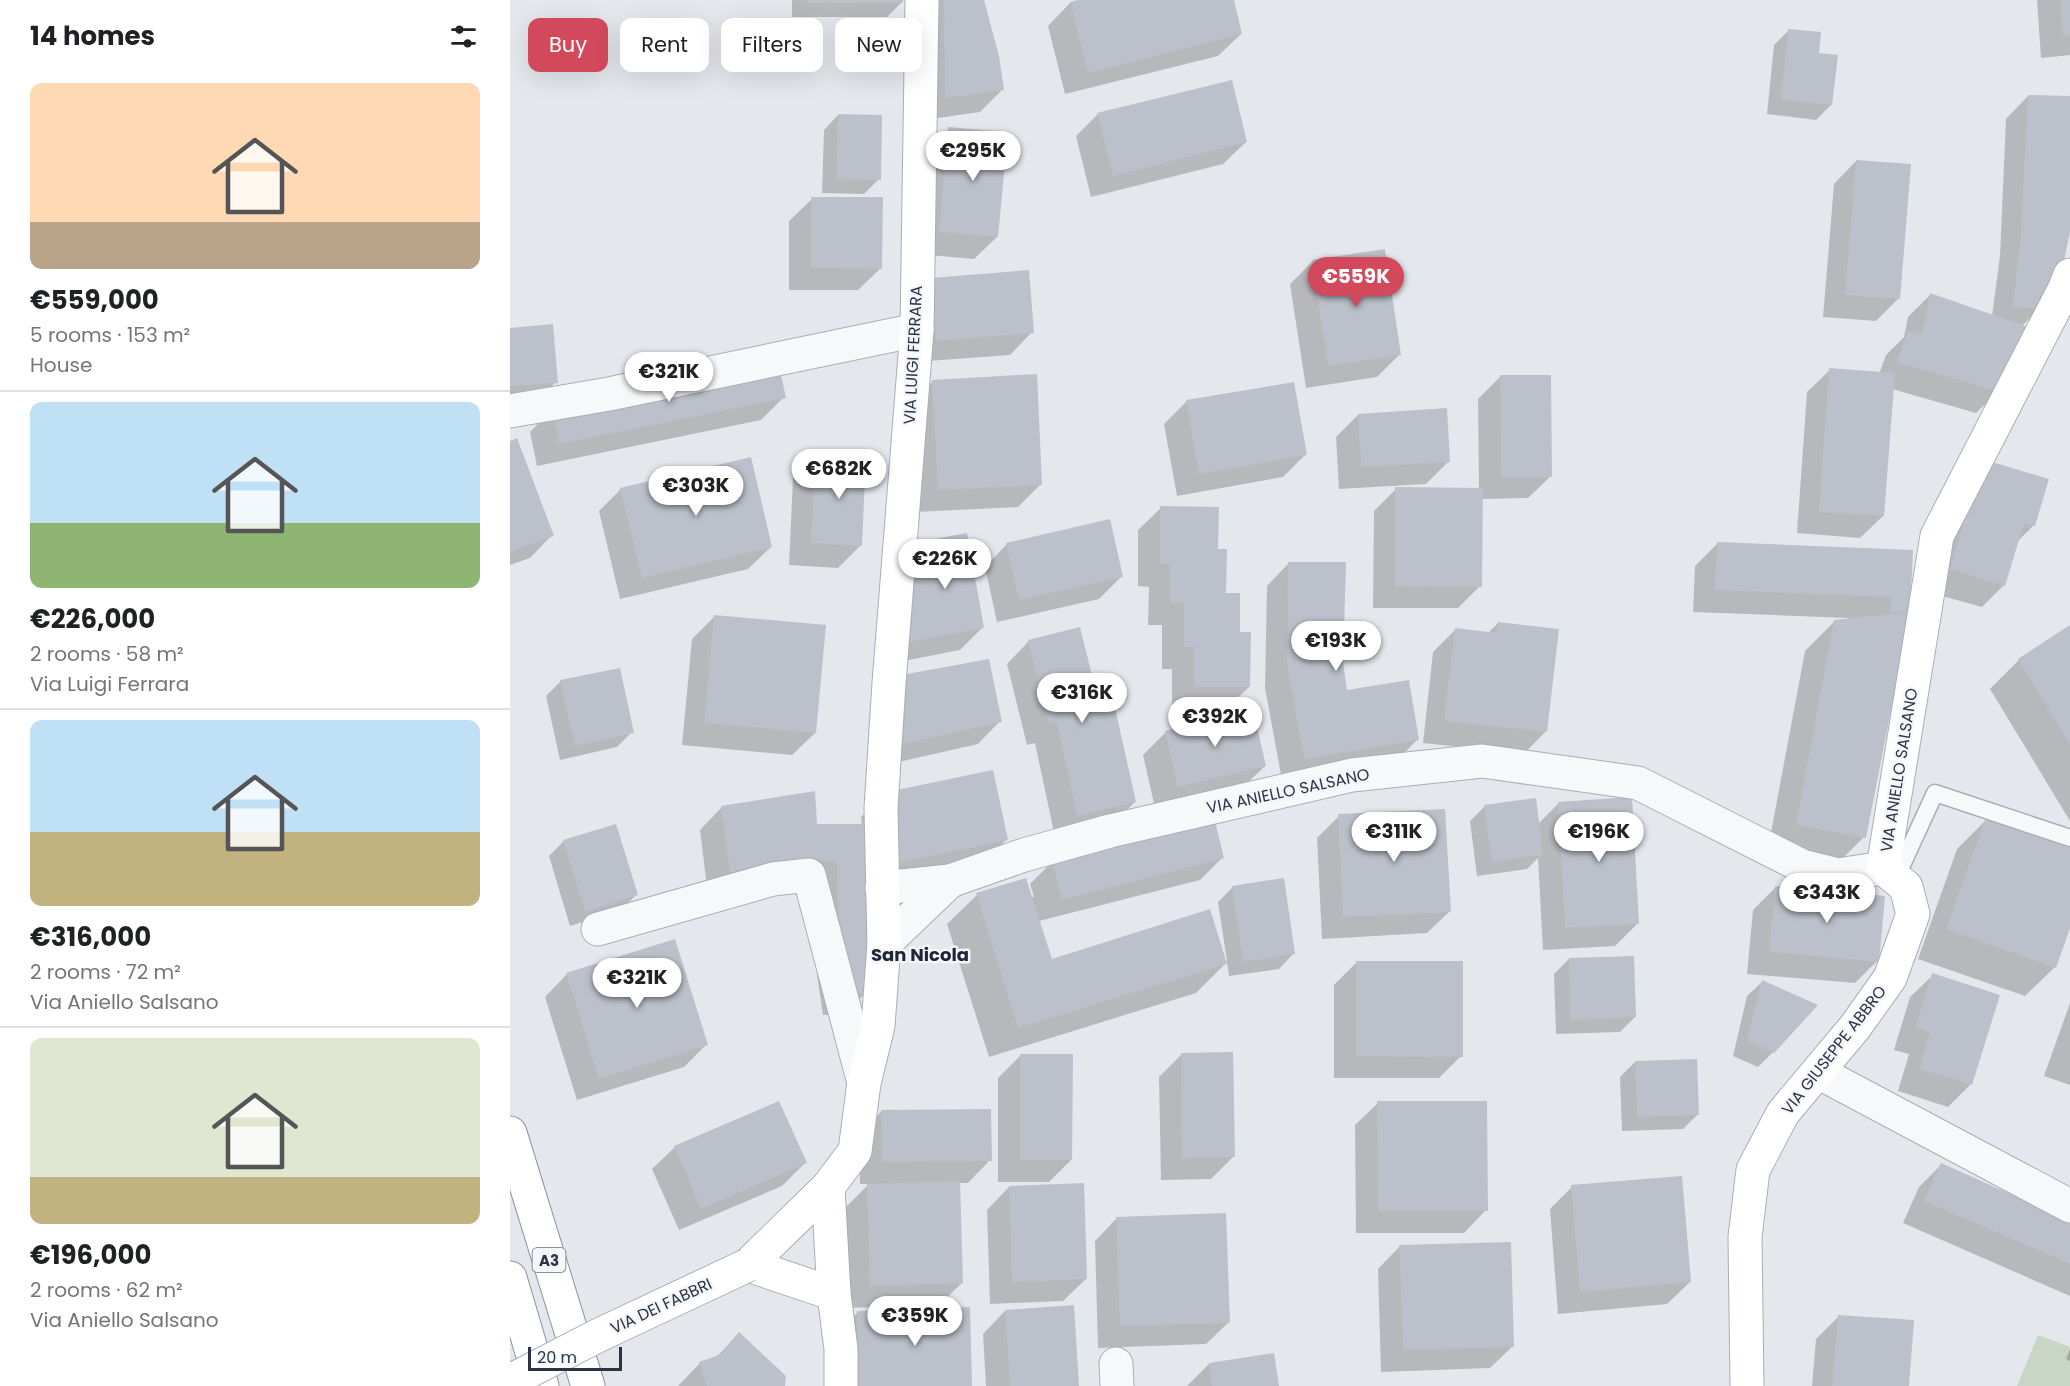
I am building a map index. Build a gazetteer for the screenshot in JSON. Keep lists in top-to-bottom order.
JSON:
{
  "streets": {
    "main road": [
      "VIA LUIGI FERRARA",
      "VIA ANIELLO SALSANO",
      "VIA GIUSEPPE ABBRO",
      "A3",
      "VIA DEI FABBRI"
    ]
  },
  "crossings": [
    ["VIA LUIGI FERRARA", "VIA ANIELLO SALSANO"],
    ["VIA LUIGI FERRARA", "VIA DEI FABBRI"],
    ["VIA ANIELLO SALSANO", "VIA GIUSEPPE ABBRO"]
  ],
  "districts": ["San Nicola"],
  "scale_bar": "20 m",
  "page": {
    "heading": "14 homes",
    "chip": [
      "Buy",
      "Rent",
      "Filters",
      "New"
    ],
    "list": [
      {
        "name": "€559,000",
        "note": "5 rooms · 153 m² · House"
      },
      {
        "name": "€226,000",
        "note": "2 rooms · 58 m² · Via Luigi Ferrara"
      },
      {
        "name": "€316,000",
        "note": "2 rooms · 72 m² · Via Aniello Salsano"
      },
      {
        "name": "€196,000",
        "note": "2 rooms · 62 m² · Via Aniello Salsano"
      }
    ],
    "price": [
      "€295K",
      "€559K",
      "€321K",
      "€682K",
      "€303K",
      "€226K",
      "€193K",
      "€316K",
      "€392K",
      "€311K",
      "€196K",
      "€343K",
      "€321K",
      "€359K"
    ],
    "scale": "20 m"
  }
}
